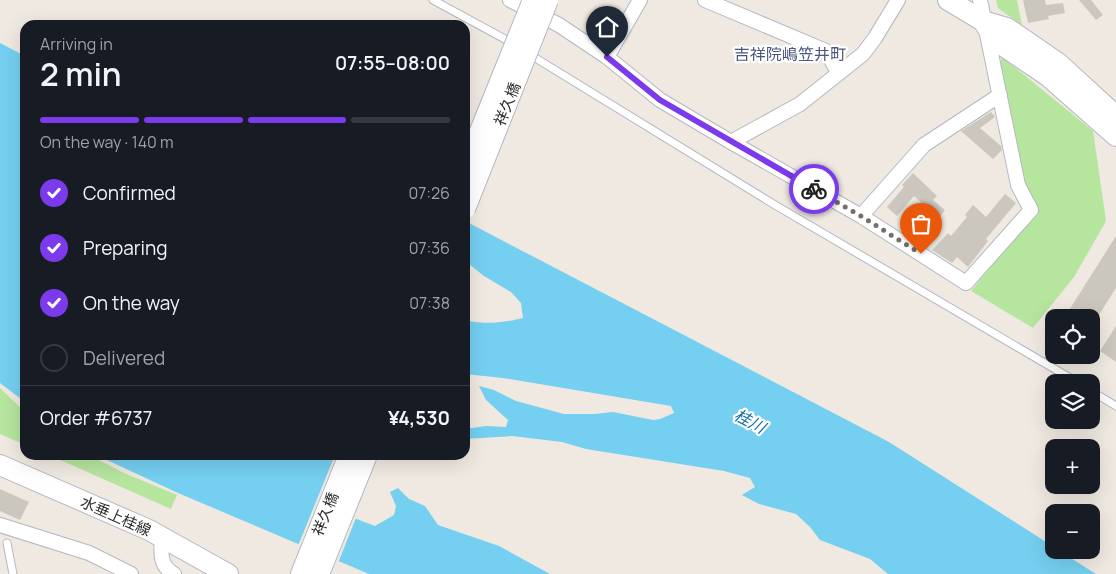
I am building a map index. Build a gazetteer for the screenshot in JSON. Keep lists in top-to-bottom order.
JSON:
{
  "streets": {
    "street": ["祥久橋", "水垂上桂線"]
  },
  "districts": ["吉祥院嶋笠井町"],
  "water": ["桂川"],
  "page": {
    "heading": ["2 min", "Arriving in", "07:55–08:00"],
    "panel": ["Order #6737", "¥4,530"],
    "bar": "On the way · 140 m",
    "list": [
      ["Confirmed", "07:26"],
      ["Preparing", "07:36"],
      ["On the way", "07:38"],
      "Delivered"
    ],
    "map_buttons": ["+", "−"]
  }
}
